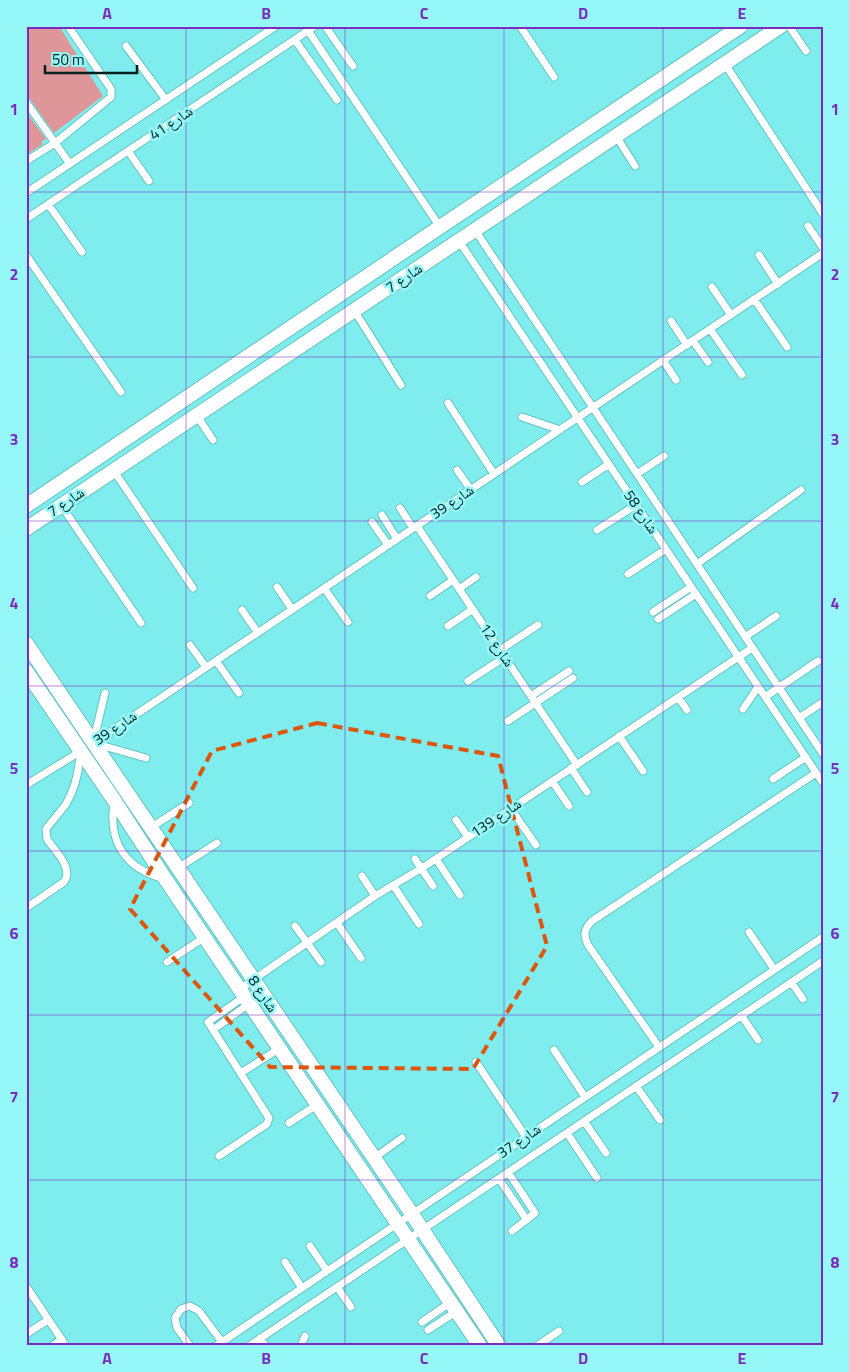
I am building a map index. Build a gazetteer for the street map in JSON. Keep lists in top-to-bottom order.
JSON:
{
  "streets": {
    "street": ["شارع 7", "شارع 8"],
    "lane": [
      "شارع 41",
      "شارع 39",
      "شارع 58",
      "شارع 12",
      "شارع 139",
      "شارع 37"
    ]
  },
  "crossings": [
    ["شارع 7", "شارع 58"],
    ["شارع 39", "شارع 58"],
    ["شارع 39", "شارع 12"],
    ["شارع 39", "شارع 8"],
    ["شارع 58", "شارع 139"],
    ["شارع 12", "شارع 139"],
    ["شارع 139", "شارع 8"],
    ["شارع 8", "شارع 37"]
  ],
  "scale_bar": "50 m",
  "grid": {
    "columns": [
      "A",
      "B",
      "C",
      "D",
      "E"
    ],
    "rows": [
      "1",
      "2",
      "3",
      "4",
      "5",
      "6",
      "7",
      "8"
    ]
  }
}
